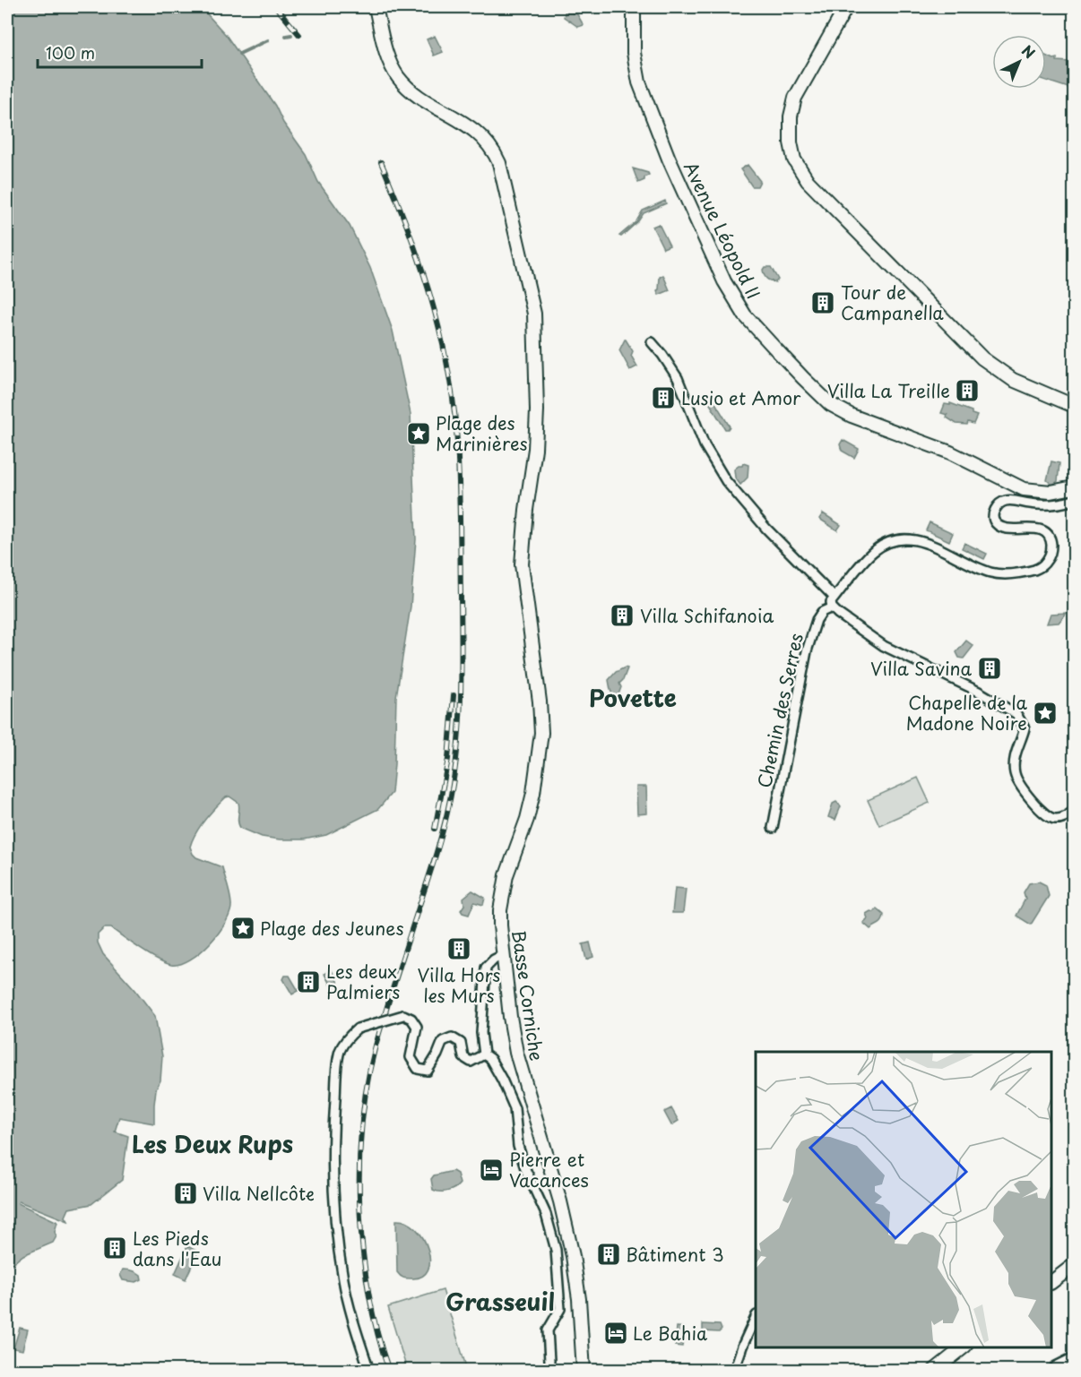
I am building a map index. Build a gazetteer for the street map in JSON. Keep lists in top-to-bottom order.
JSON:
{
  "streets": {
    "main road": ["Avenue Léopold II", "Basse Corniche"],
    "street": ["Chemin des Serres"]
  },
  "districts": ["Povette", "Les Deux Rups", "Grasseuil"],
  "places": {
    "building": [
      "Tour de Campanella",
      "Villa La Treille",
      "Lusio et Amor",
      "Villa Schifanoia",
      "Villa Savina",
      "Villa Hors les Murs",
      "Les deux Palmiers",
      "Villa Nellcôte",
      "Les Pieds dans l'Eau",
      "Bâtiment 3"
    ],
    "place": ["Plage des Marinières", "Chapelle de la Madone Noire", "Plage des Jeunes"],
    "hotel": ["Pierre et Vacances", "Le Bahia"]
  },
  "scale_bar": "100 m",
  "north": "top right"
}
